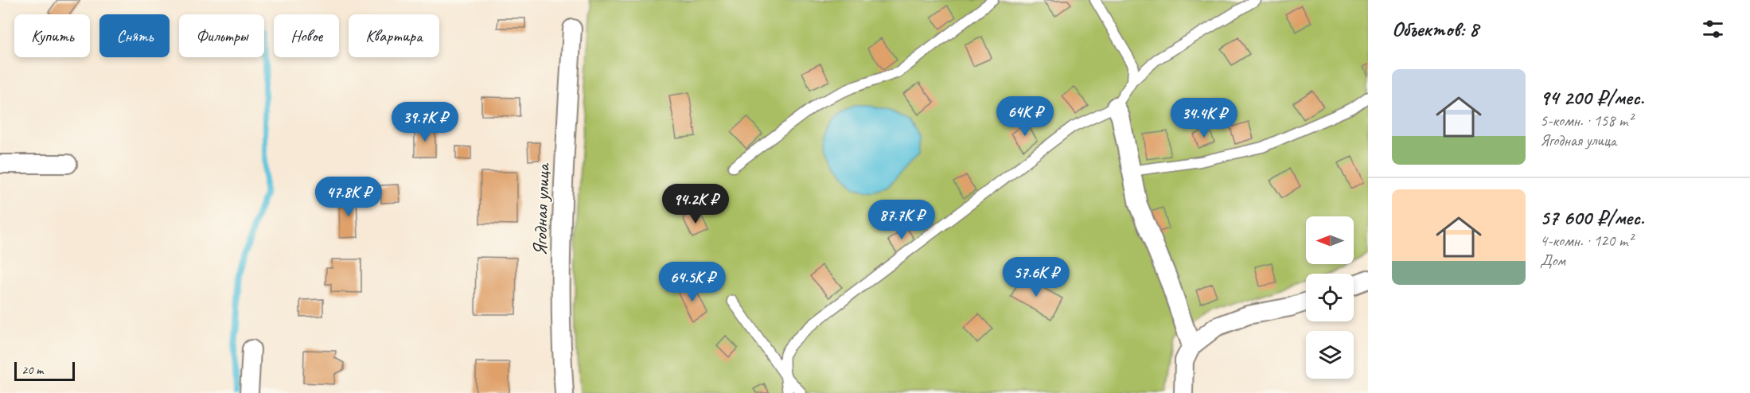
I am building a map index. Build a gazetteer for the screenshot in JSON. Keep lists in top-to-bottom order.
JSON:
{
  "streets": {
    "street": ["Ягодная улица"]
  },
  "scale_bar": "20 m",
  "north": "left",
  "page": {
    "heading": "Объектов: 8",
    "chip": [
      "Купить",
      "Снять",
      "Фильтры",
      "Новое",
      "Квартира"
    ],
    "list": [
      {
        "name": "94 200 ₽/мес.",
        "note": "5-комн. · 158 m² · Ягодная улица"
      },
      {
        "name": "57 600 ₽/мес.",
        "note": "4-комн. · 120 m² · Дом"
      }
    ],
    "price": [
      "64K ₽",
      "34.4K ₽",
      "39.7K ₽",
      "47.8K ₽",
      "94.2K ₽",
      "87.7K ₽",
      "57.6K ₽",
      "64.5K ₽"
    ],
    "scale": "20 m"
  }
}
